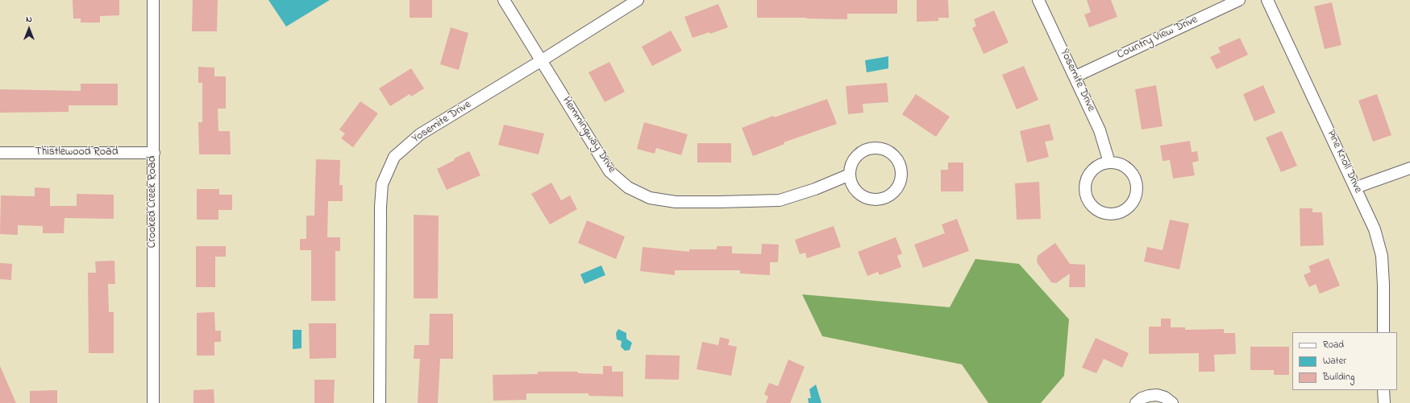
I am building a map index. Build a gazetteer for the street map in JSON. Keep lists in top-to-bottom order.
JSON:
{
  "streets": {
    "street": [
      "Country View Drive",
      "Yosemite Drive",
      "Hemmingway Drive",
      "Thistlewood Road",
      "Pine Knoll Drive",
      "Crooked Creek Road"
    ]
  },
  "crossings": [
    ["Country View Drive", "Yosemite Drive"],
    ["Yosemite Drive", "Hemmingway Drive"],
    ["Thistlewood Road", "Crooked Creek Road"]
  ],
  "legend": ["Road", "Water", "Building"],
  "north": "top"
}
